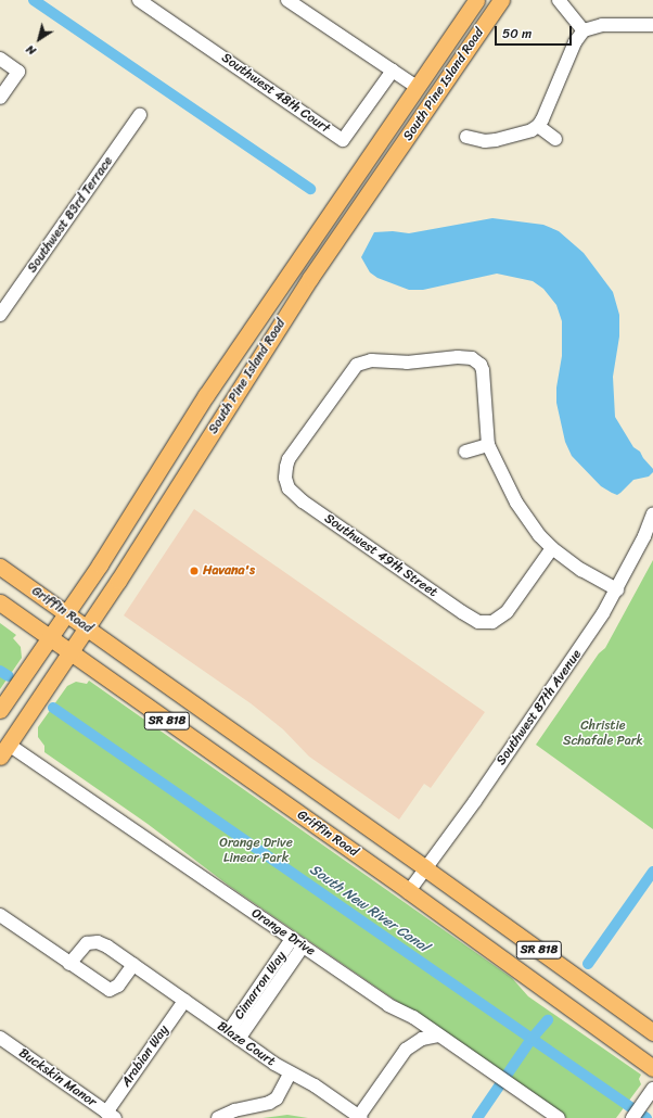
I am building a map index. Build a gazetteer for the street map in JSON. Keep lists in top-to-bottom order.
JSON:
{
  "streets": {
    "main road": ["South Pine Island Road", "Griffin Road", "SR 818"],
    "street": [
      "Southwest 48th Court",
      "Southwest 83rd Terrace",
      "Southwest 49th Street",
      "Southwest 87th Avenue",
      "Orange Drive",
      "Cimarron Way",
      "Blaze Court",
      "Arabian Way",
      "Buckskin Manor"
    ]
  },
  "crossings": [
    ["South Pine Island Road", "Griffin Road"],
    ["South Pine Island Road", "Orange Drive"],
    ["Griffin Road", "Southwest 87th Avenue"],
    ["Orange Drive", "Cimarron Way"],
    ["Cimarron Way", "Blaze Court"],
    ["Blaze Court", "Arabian Way"],
    ["Arabian Way", "Buckskin Manor"]
  ],
  "water": ["South New River Canal"],
  "parks": ["Christie Schafale Park", "Orange Drive Linear Park"],
  "places": ["Havana's"],
  "scale_bar": "50 m",
  "north": "bottom left"
}
